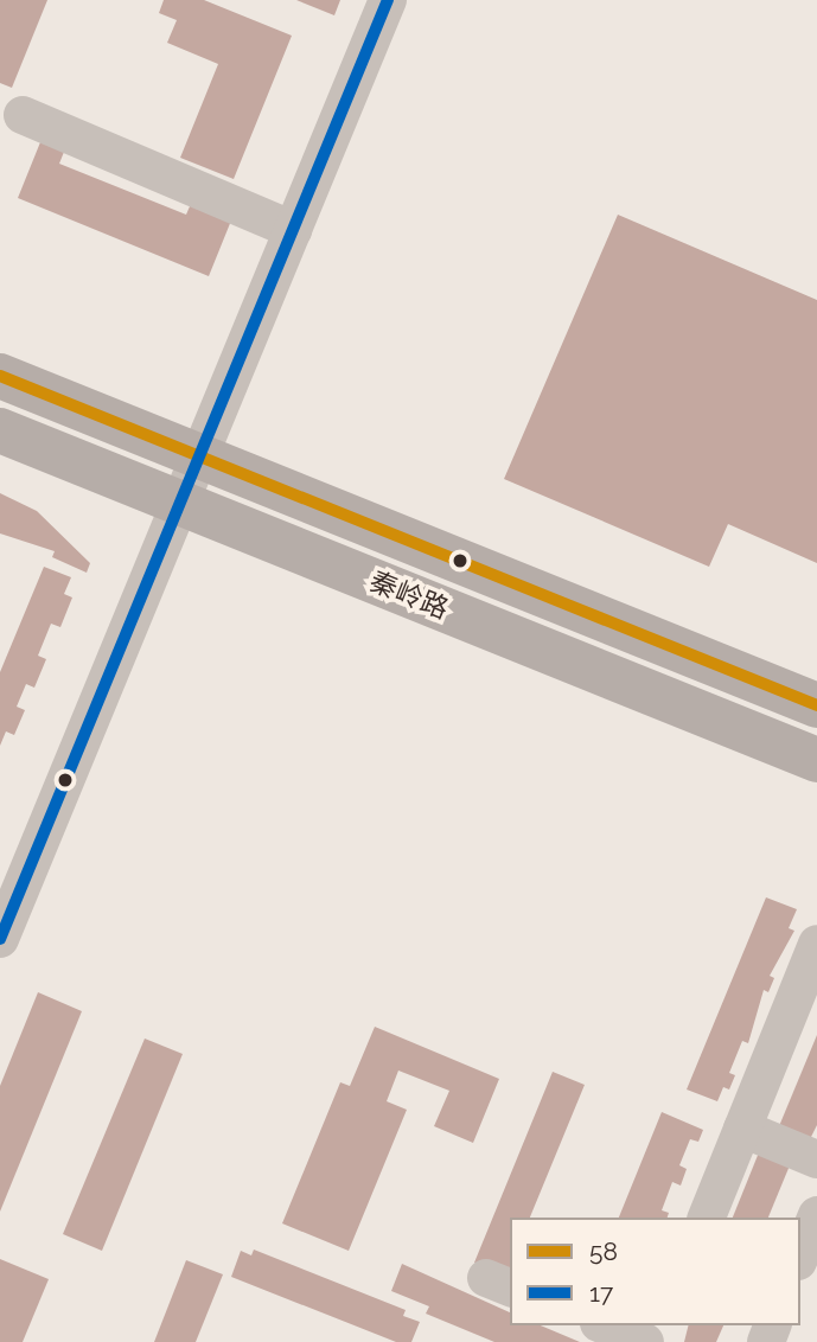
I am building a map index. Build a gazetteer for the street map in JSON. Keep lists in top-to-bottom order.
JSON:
{
  "streets": {
    "main road": ["秦岭路"]
  },
  "lines": ["transit line 17", "transit line 58"],
  "legend": ["58", "17"]
}
